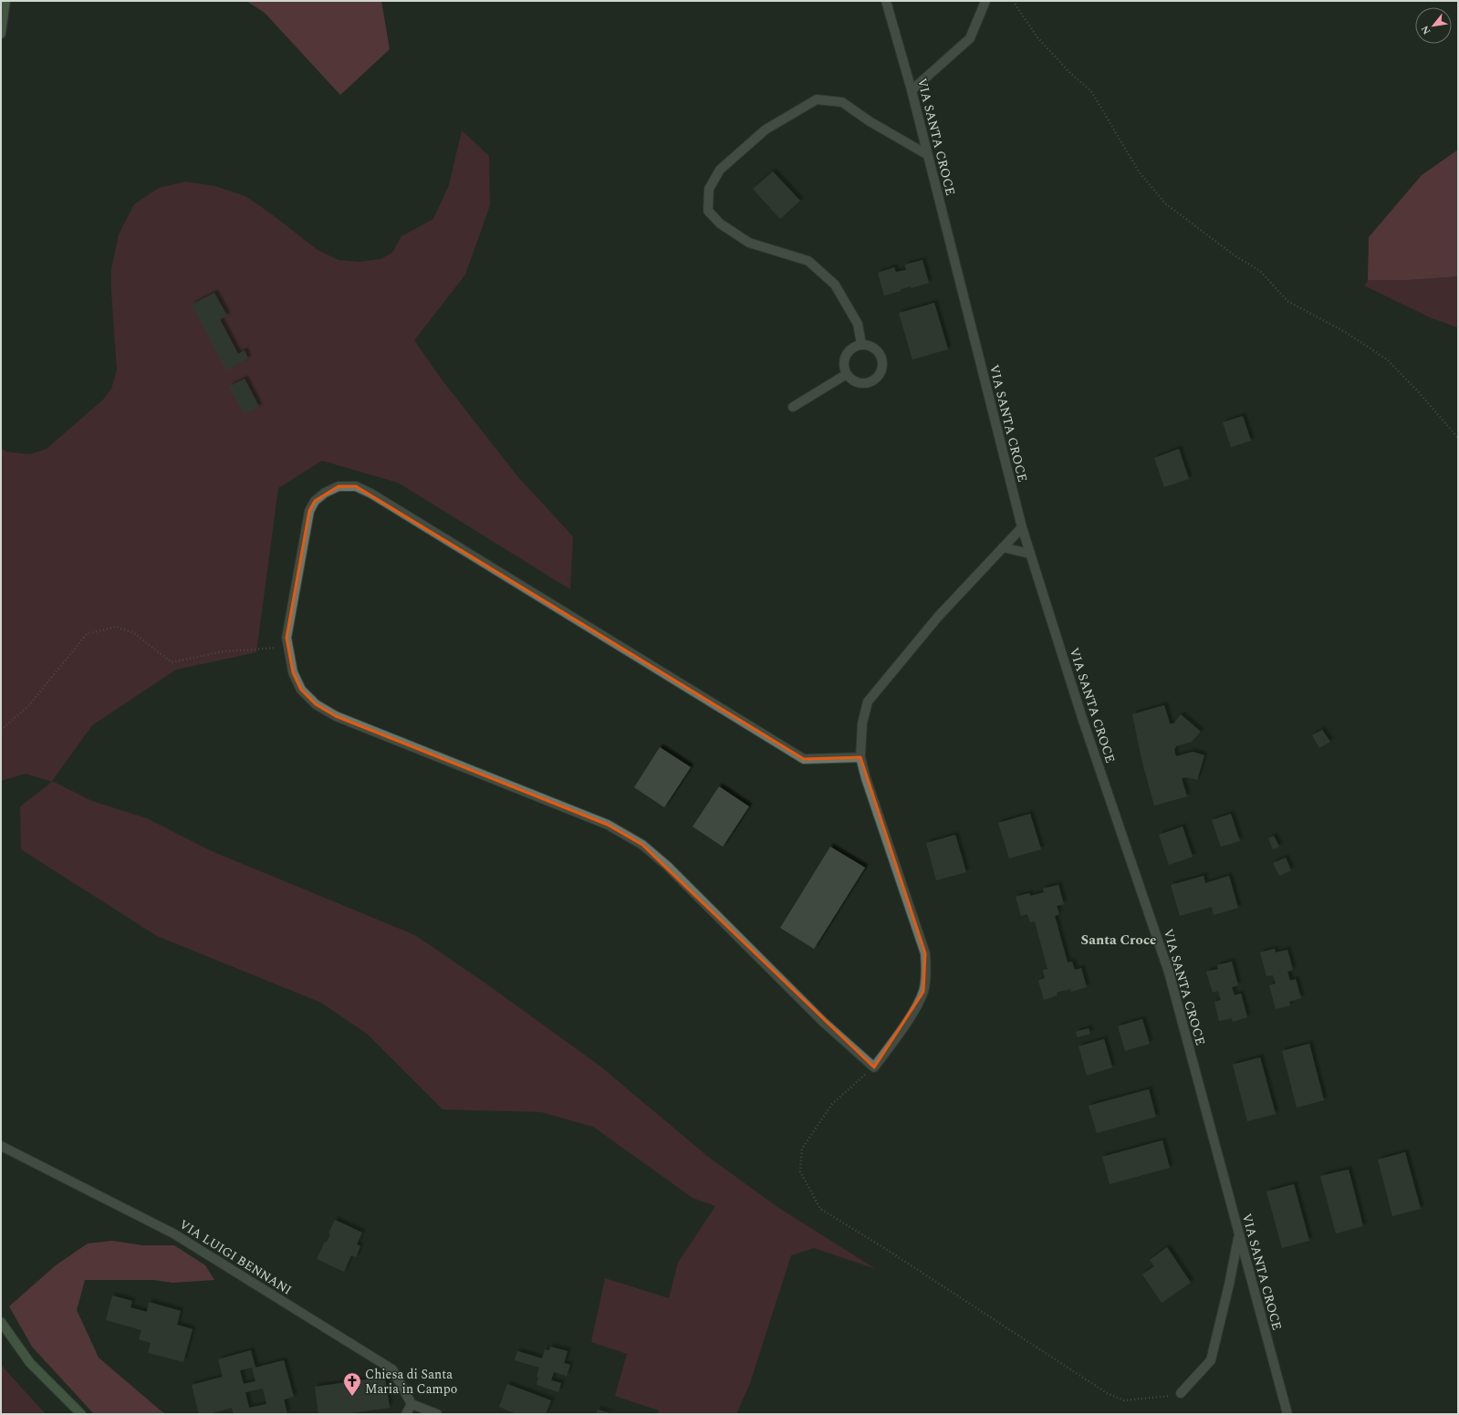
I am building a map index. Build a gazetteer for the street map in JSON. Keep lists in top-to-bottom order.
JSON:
{
  "streets": {
    "street": ["VIA SANTA CROCE", "VIA LUIGI BENNANI"]
  },
  "districts": ["Santa Croce"],
  "places": {
    "church": ["Chiesa di Santa Maria in Campo"]
  },
  "north": "bottom left"
}
